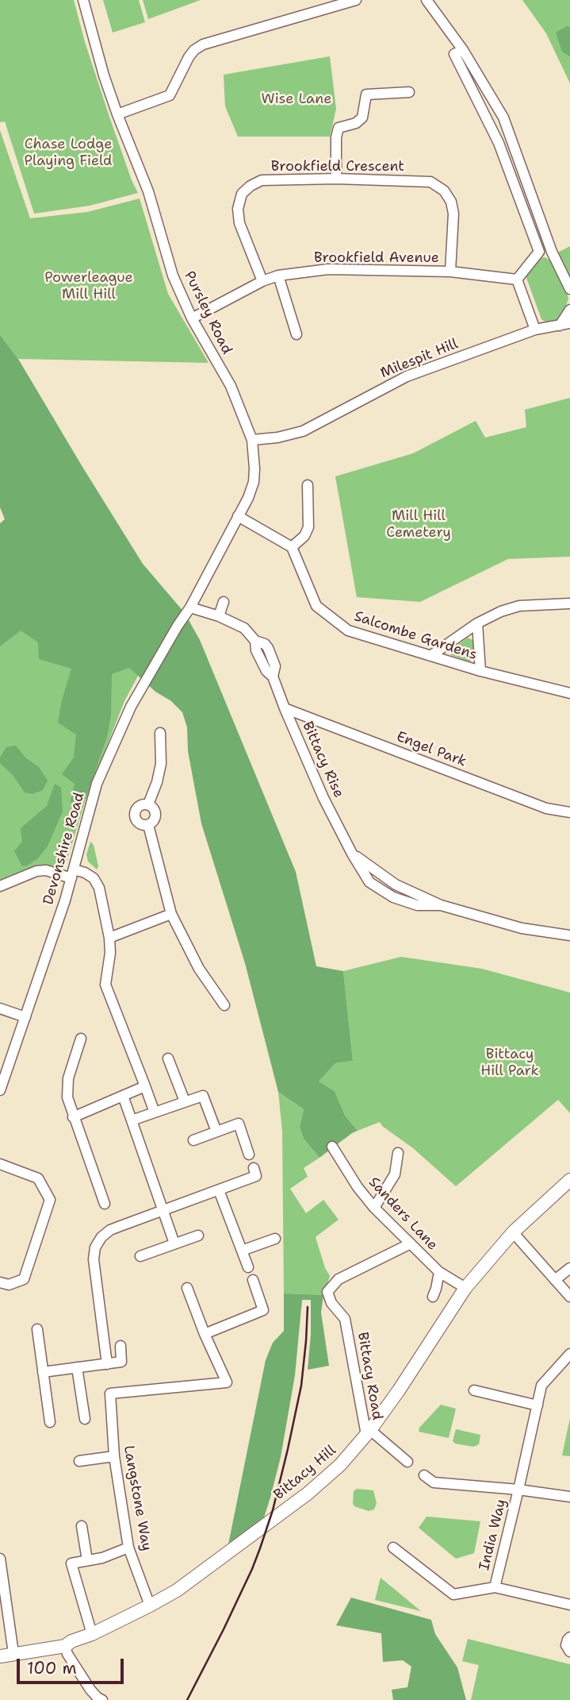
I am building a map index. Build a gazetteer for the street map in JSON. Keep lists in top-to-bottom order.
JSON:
{
  "streets": {
    "main road": ["Bittacy Hill"],
    "street": [
      "Brookfield Crescent",
      "Brookfield Avenue",
      "Pursley Road",
      "Milespit Hill",
      "Salcombe Gardens",
      "Engel Park",
      "Bittacy Rise",
      "Devonshire Road",
      "Sanders Lane",
      "Bittacy Road",
      "Langstone Way",
      "India Way"
    ]
  },
  "crossings": [
    ["Brookfield Crescent", "Brookfield Avenue"],
    ["Brookfield Avenue", "Pursley Road"],
    ["Pursley Road", "Milespit Hill"],
    ["Pursley Road", "Bittacy Rise"],
    ["Pursley Road", "Devonshire Road"],
    ["Engel Park", "Bittacy Rise"],
    ["Sanders Lane", "Bittacy Road"],
    ["Sanders Lane", "Bittacy Hill"],
    ["Bittacy Road", "Bittacy Hill"],
    ["Bittacy Hill", "Langstone Way"]
  ],
  "parks": [
    "Wise Lane",
    "Chase Lodge Playing Field",
    "Powerleague Mill Hill",
    "Mill Hill Cemetery",
    "Bittacy Hill Park"
  ],
  "scale_bar": "100 m"
}
